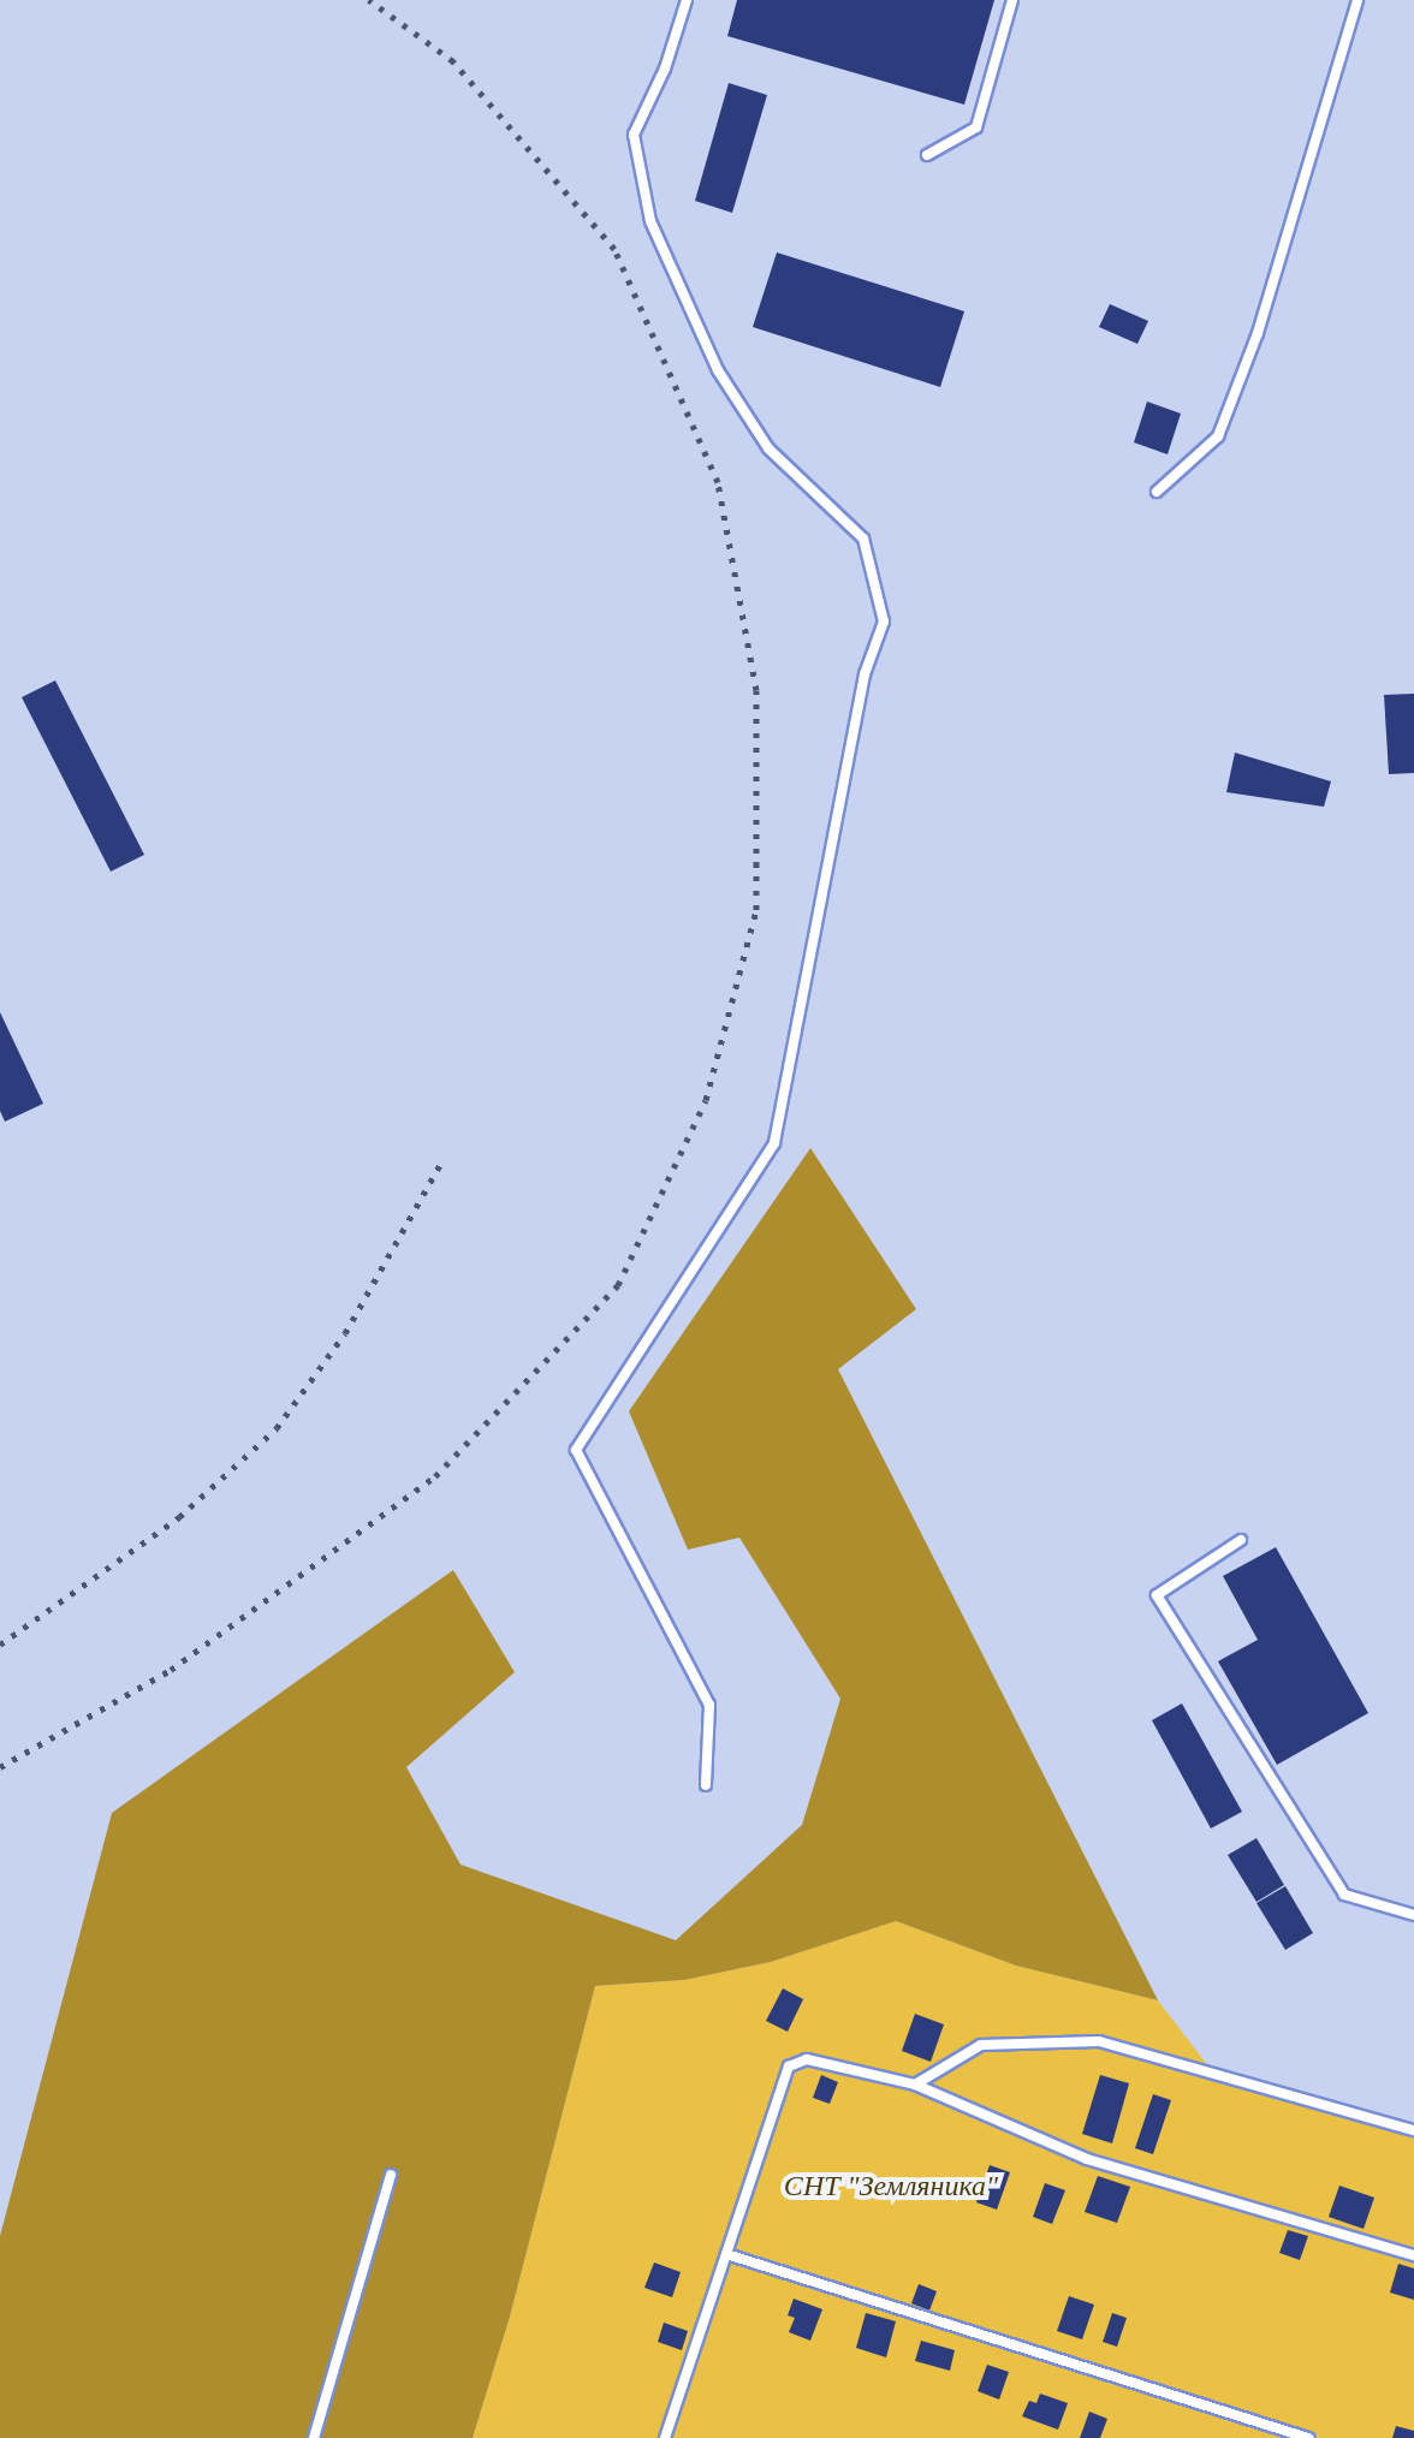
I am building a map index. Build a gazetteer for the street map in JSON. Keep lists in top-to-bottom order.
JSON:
{
  "parks": ["СНТ \"Земляника\""]
}
